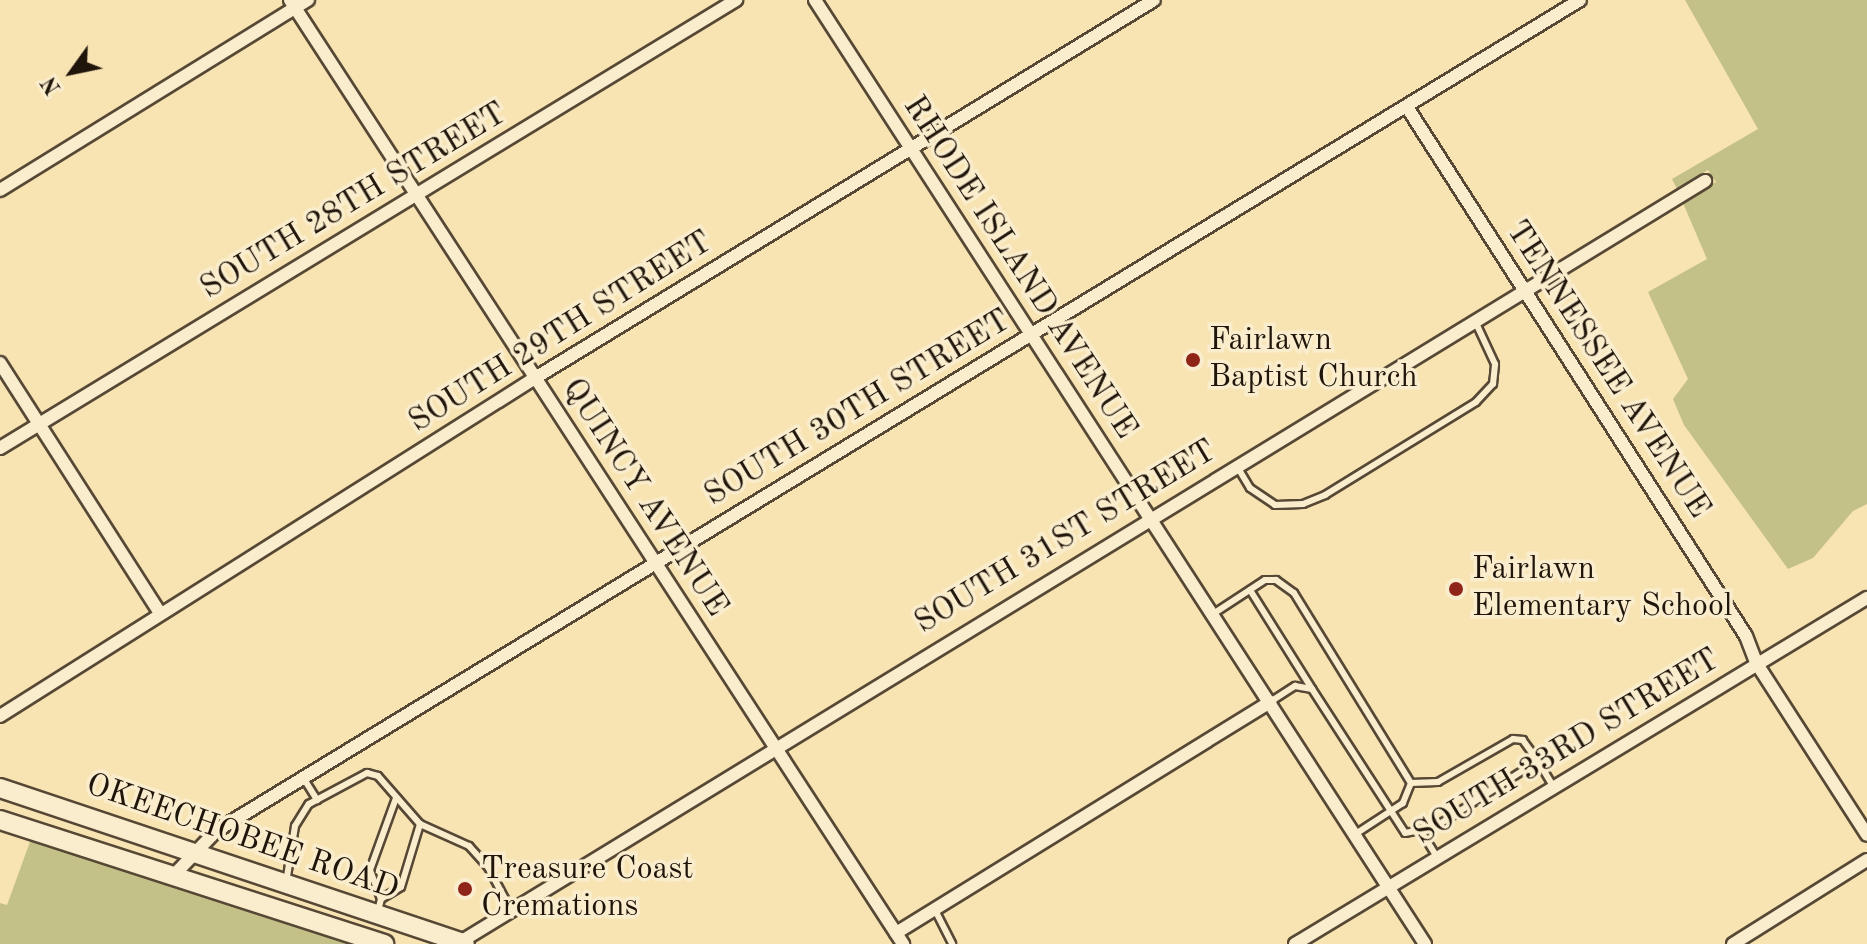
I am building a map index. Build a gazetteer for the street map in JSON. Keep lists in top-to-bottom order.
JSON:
{
  "streets": {
    "main road": ["OKEECHOBEE ROAD"],
    "street": [
      "SOUTH 28TH STREET",
      "RHODE ISLAND AVENUE",
      "SOUTH 29TH STREET",
      "TENNESSEE AVENUE",
      "SOUTH 30TH STREET",
      "QUINCY AVENUE",
      "SOUTH 31ST STREET",
      "SOUTH 33RD STREET"
    ]
  },
  "crossings": [
    ["SOUTH 28TH STREET", "QUINCY AVENUE"],
    ["RHODE ISLAND AVENUE", "SOUTH 29TH STREET"],
    ["RHODE ISLAND AVENUE", "SOUTH 30TH STREET"],
    ["RHODE ISLAND AVENUE", "SOUTH 31ST STREET"],
    ["RHODE ISLAND AVENUE", "SOUTH 33RD STREET"],
    ["SOUTH 29TH STREET", "QUINCY AVENUE"],
    ["TENNESSEE AVENUE", "SOUTH 30TH STREET"],
    ["TENNESSEE AVENUE", "SOUTH 31ST STREET"],
    ["TENNESSEE AVENUE", "SOUTH 33RD STREET"],
    ["SOUTH 30TH STREET", "QUINCY AVENUE"],
    ["SOUTH 30TH STREET", "OKEECHOBEE ROAD"],
    ["QUINCY AVENUE", "SOUTH 31ST STREET"],
    ["SOUTH 31ST STREET", "OKEECHOBEE ROAD"]
  ],
  "places": ["Fairlawn Baptist Church", "Fairlawn Elementary School", "Treasure Coast Cremations"],
  "north": "bottom left"
}
